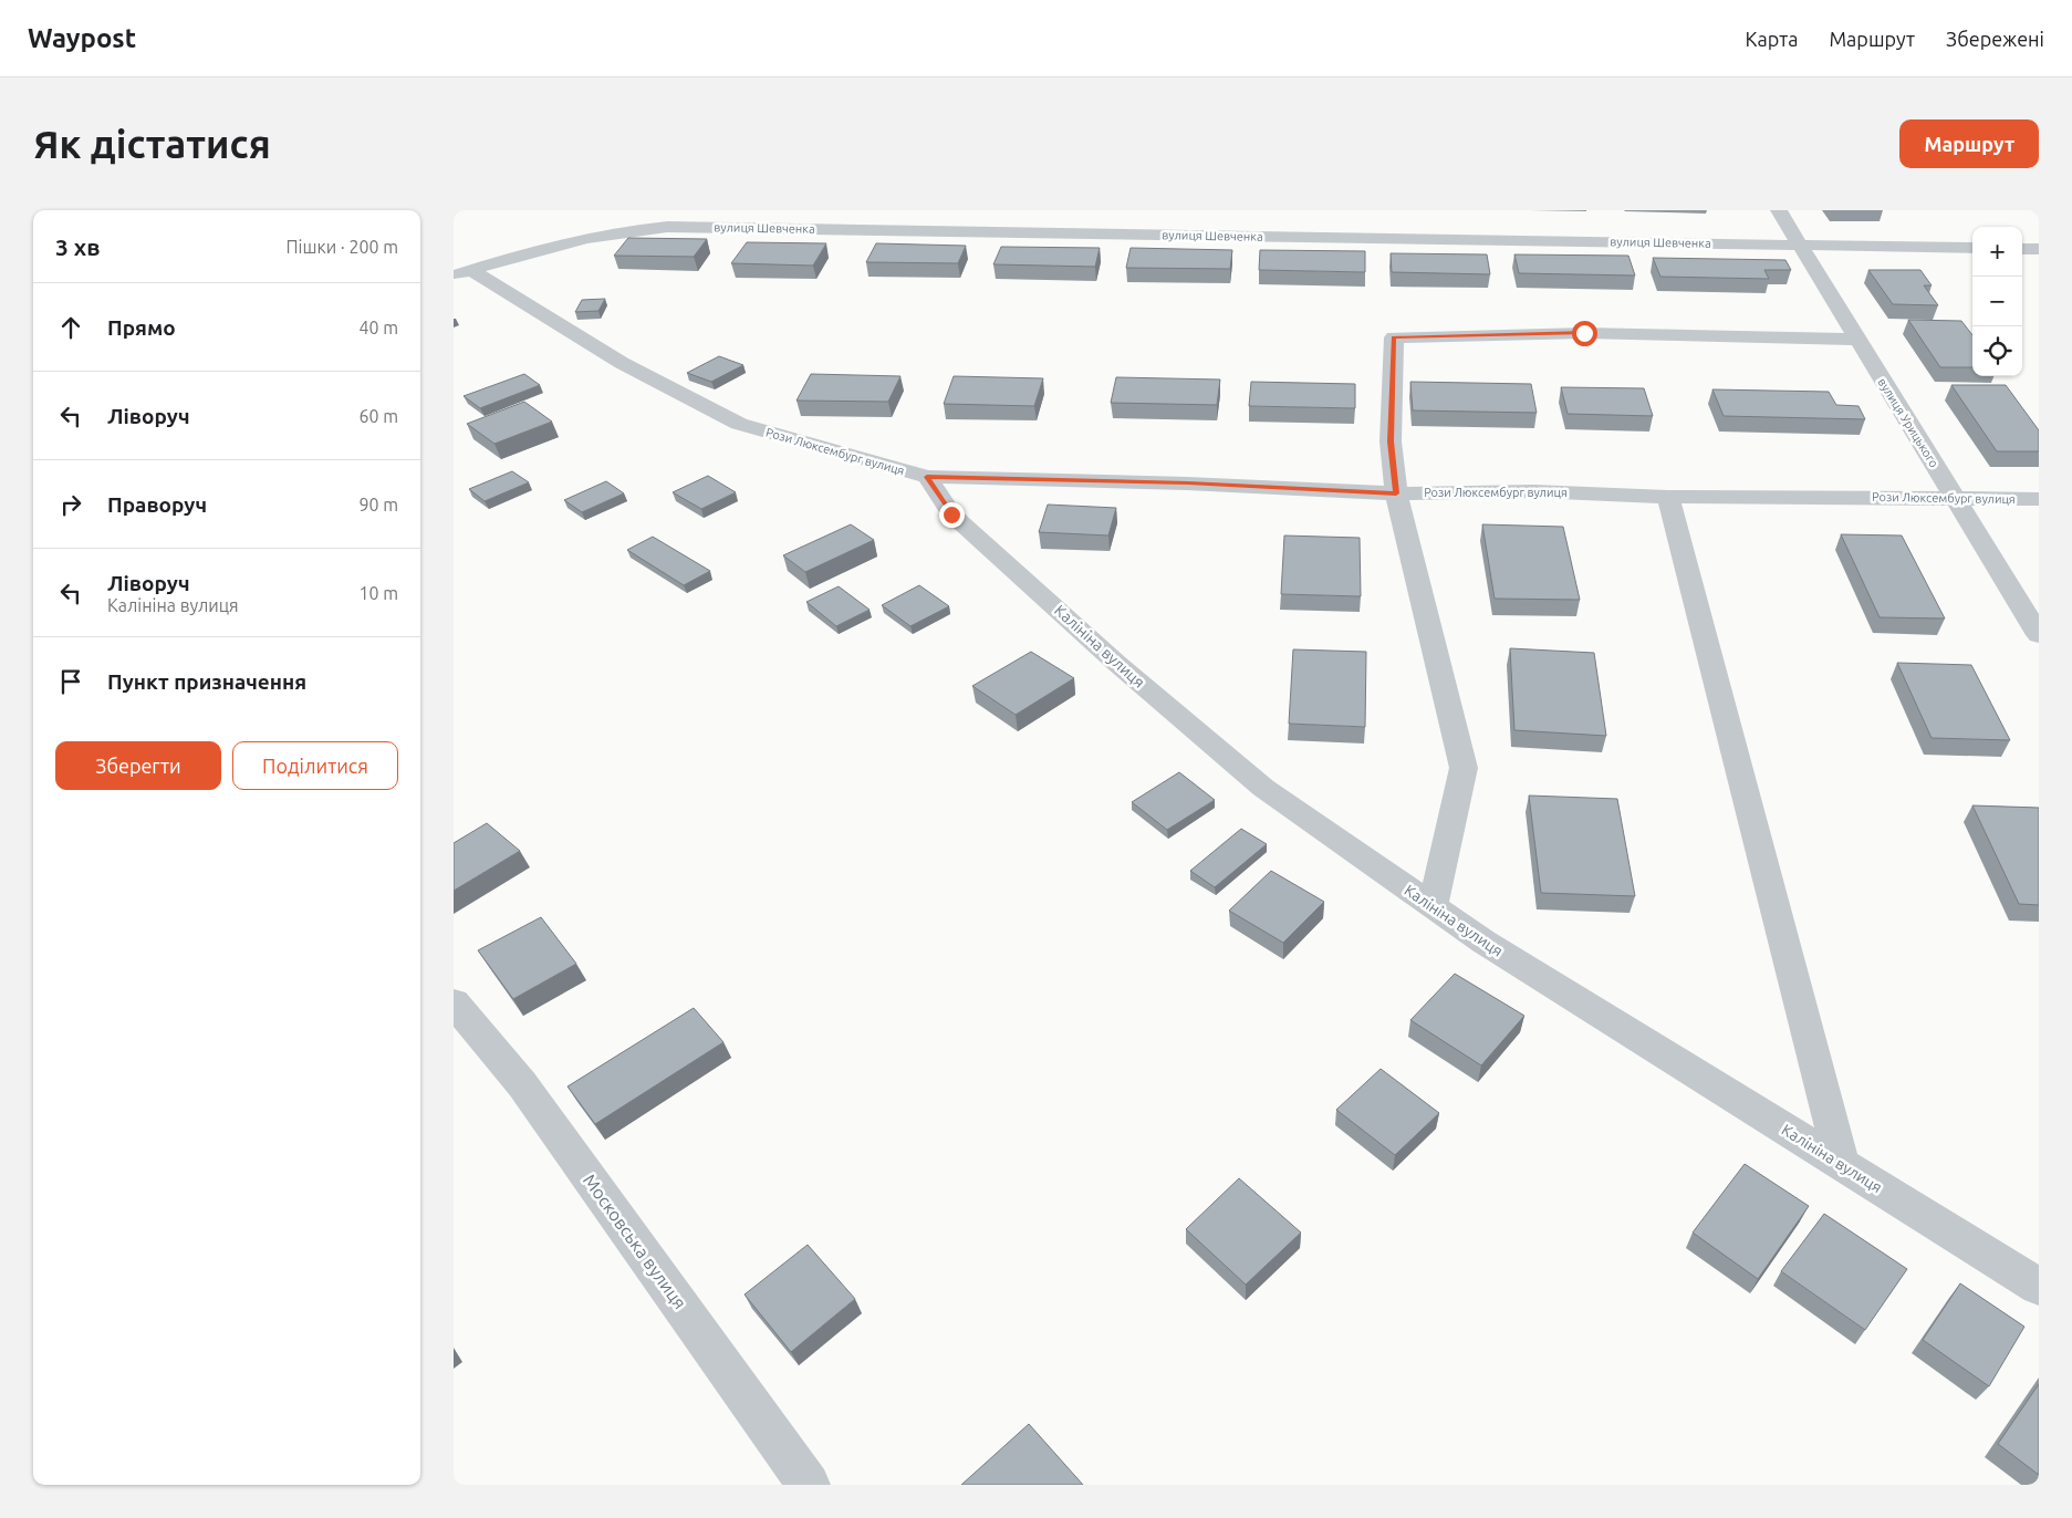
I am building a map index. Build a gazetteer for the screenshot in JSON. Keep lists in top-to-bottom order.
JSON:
{
  "streets": {
    "street": [
      "вулиця Шевченка",
      "вулиця Урицького",
      "Рози Люксембург вулиця",
      "Калініна вулиця",
      "Московська вулиця"
    ]
  },
  "crossings": [
    ["вулиця Шевченка", "вулиця Урицького"],
    ["вулиця Шевченка", "Рози Люксембург вулиця"],
    ["вулиця Урицького", "Рози Люксембург вулиця"],
    ["Рози Люксембург вулиця", "Калініна вулиця"]
  ],
  "page": {
    "header": "Waypost",
    "nav": ["Карта", "Маршрут", "Збережені"],
    "buttons": [
      "Маршрут",
      ["Зберегти", "Поділитися"]
    ],
    "title": "Як дістатися",
    "heading": ["3 хв", "Пішки · 200 m"],
    "map_buttons": ["+", "−"],
    "list": [
      ["Прямо", "40 m"],
      ["Ліворуч", "60 m"],
      ["Праворуч", "90 m"],
      ["Ліворуч", "Калініна вулиця", "10 m"],
      "Пункт призначення"
    ]
  }
}
